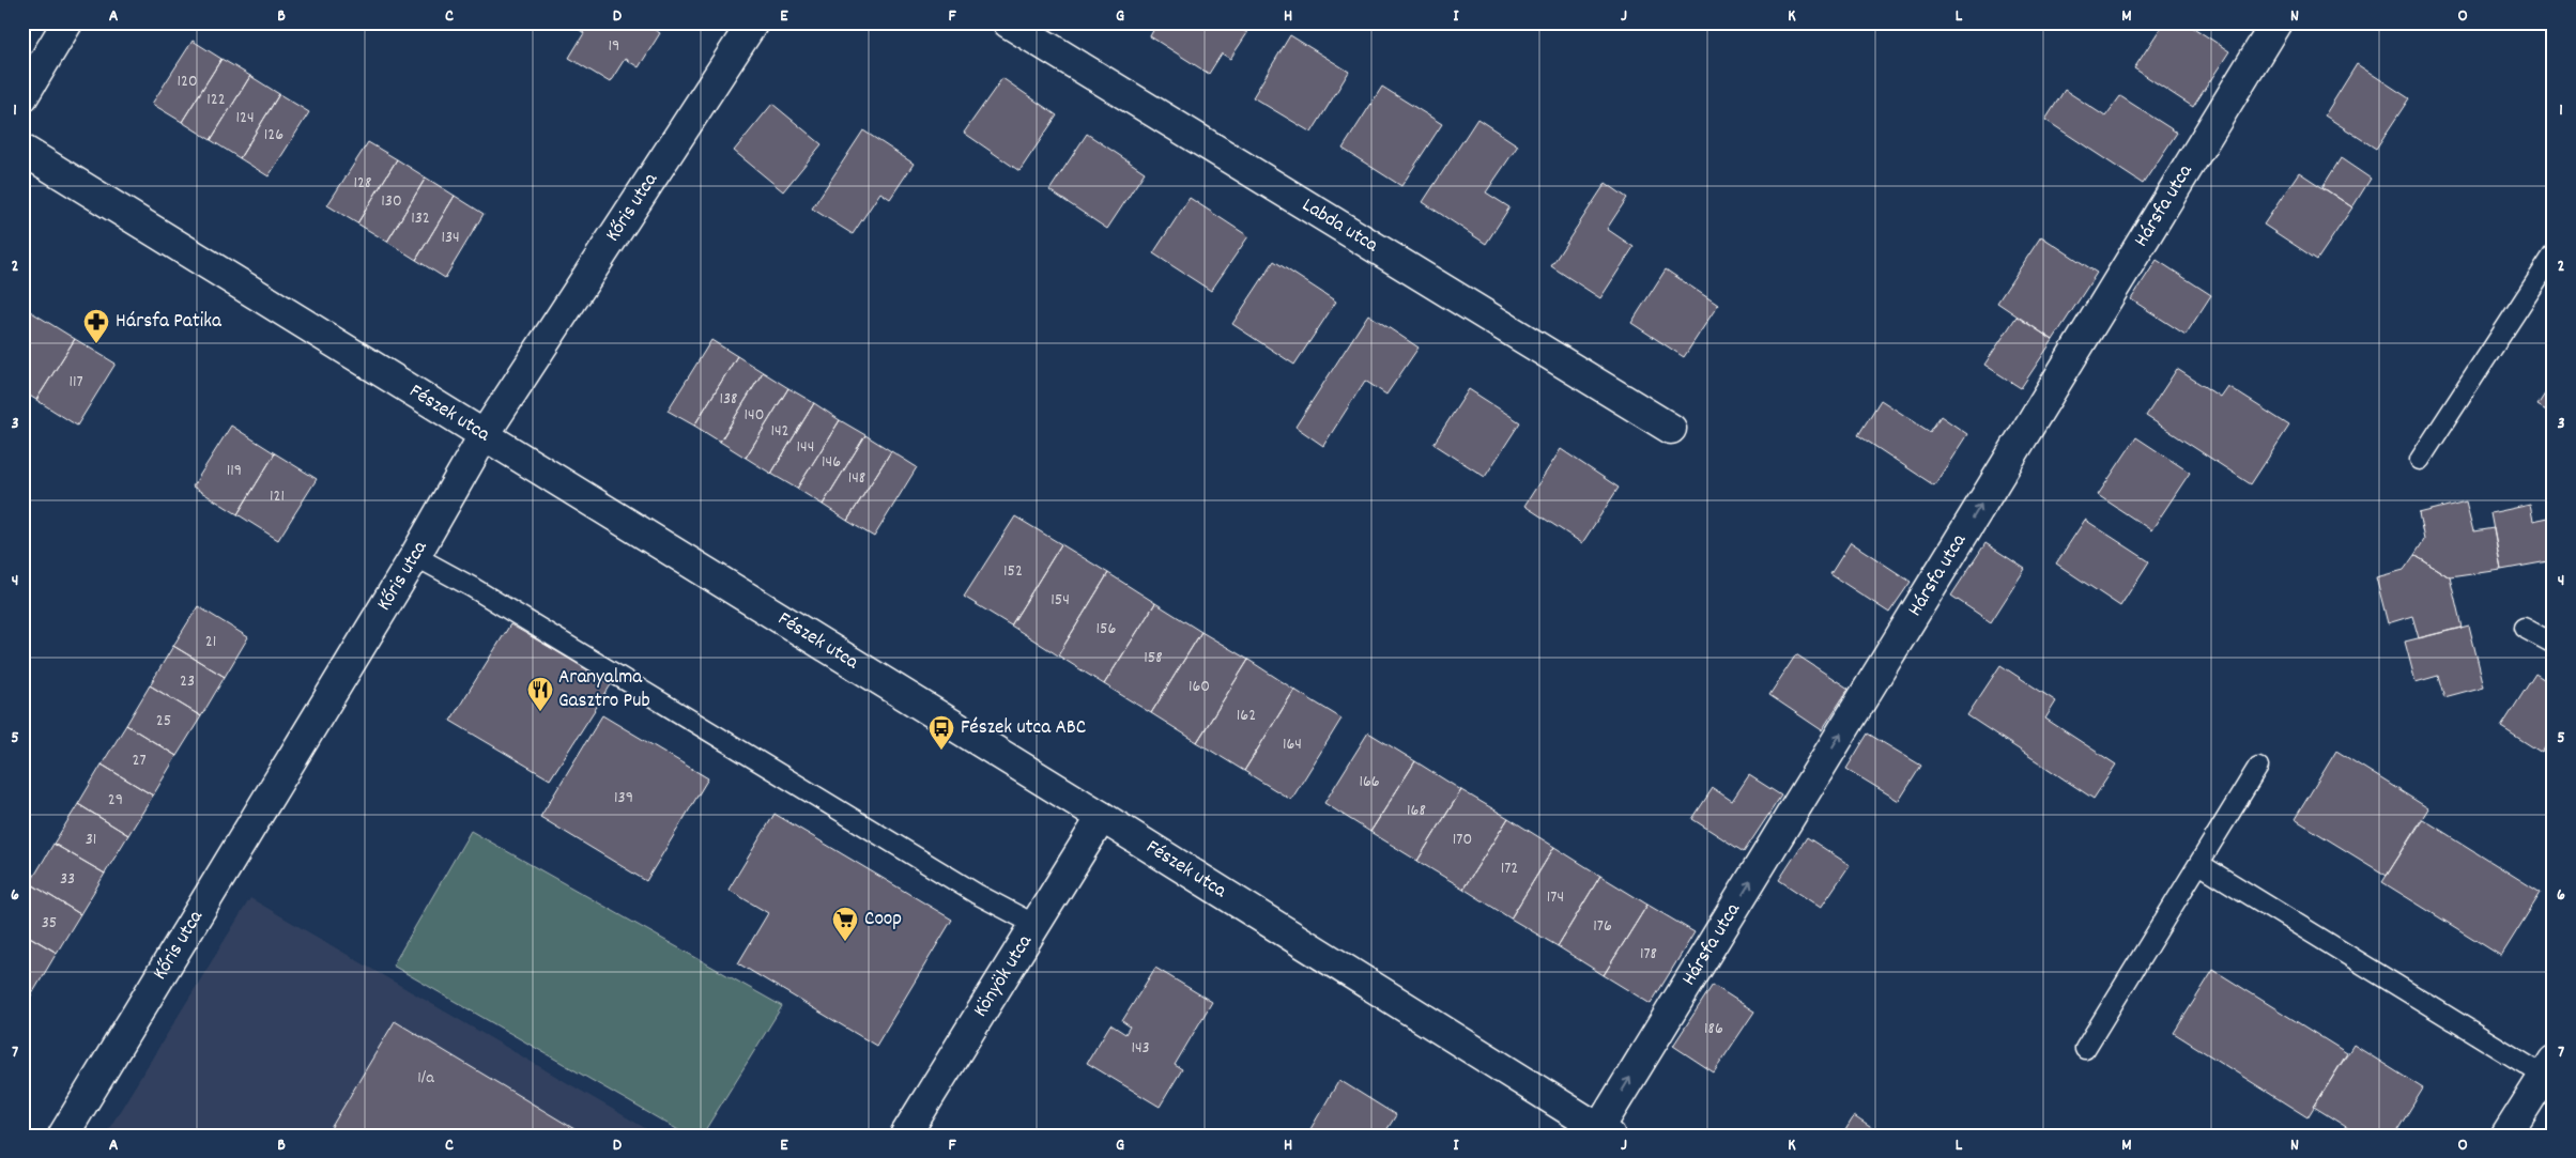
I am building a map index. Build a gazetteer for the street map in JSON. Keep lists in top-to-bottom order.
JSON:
{
  "streets": {
    "street": [
      "Hársfa utca",
      "Kőris utca",
      "Labda utca",
      "Fészek utca",
      "Könyök utca"
    ]
  },
  "crossings": [
    ["Hársfa utca", "Fészek utca"],
    ["Kőris utca", "Fészek utca"],
    ["Fészek utca", "Könyök utca"]
  ],
  "one_way": ["Hársfa utca"],
  "places": {
    "pharmacy": ["Hársfa Patika"],
    "restaurant": ["Aranyalma Gasztro Pub"],
    "bus stop": ["Fészek utca ABC"],
    "supermarket": ["Coop"]
  },
  "house_numbers": [
    "19",
    "120",
    "122",
    "124",
    "126",
    "128",
    "130",
    "132",
    "134",
    "117",
    "138",
    "140",
    "142",
    "144",
    "146",
    "119",
    "148",
    "121",
    "152",
    "154",
    "156",
    "21",
    "158",
    "23",
    "160",
    "162",
    "25",
    "164",
    "27",
    "166",
    "139",
    "29",
    "168",
    "31",
    "170",
    "172",
    "33",
    "174",
    "35",
    "176",
    "178",
    "186",
    "143",
    "1/a"
  ],
  "grid": {
    "columns": [
      "A",
      "B",
      "C",
      "D",
      "E",
      "F",
      "G",
      "H",
      "I",
      "J",
      "K",
      "L",
      "M",
      "N",
      "O"
    ],
    "rows": [
      "1",
      "2",
      "3",
      "4",
      "5",
      "6",
      "7"
    ]
  }
}
